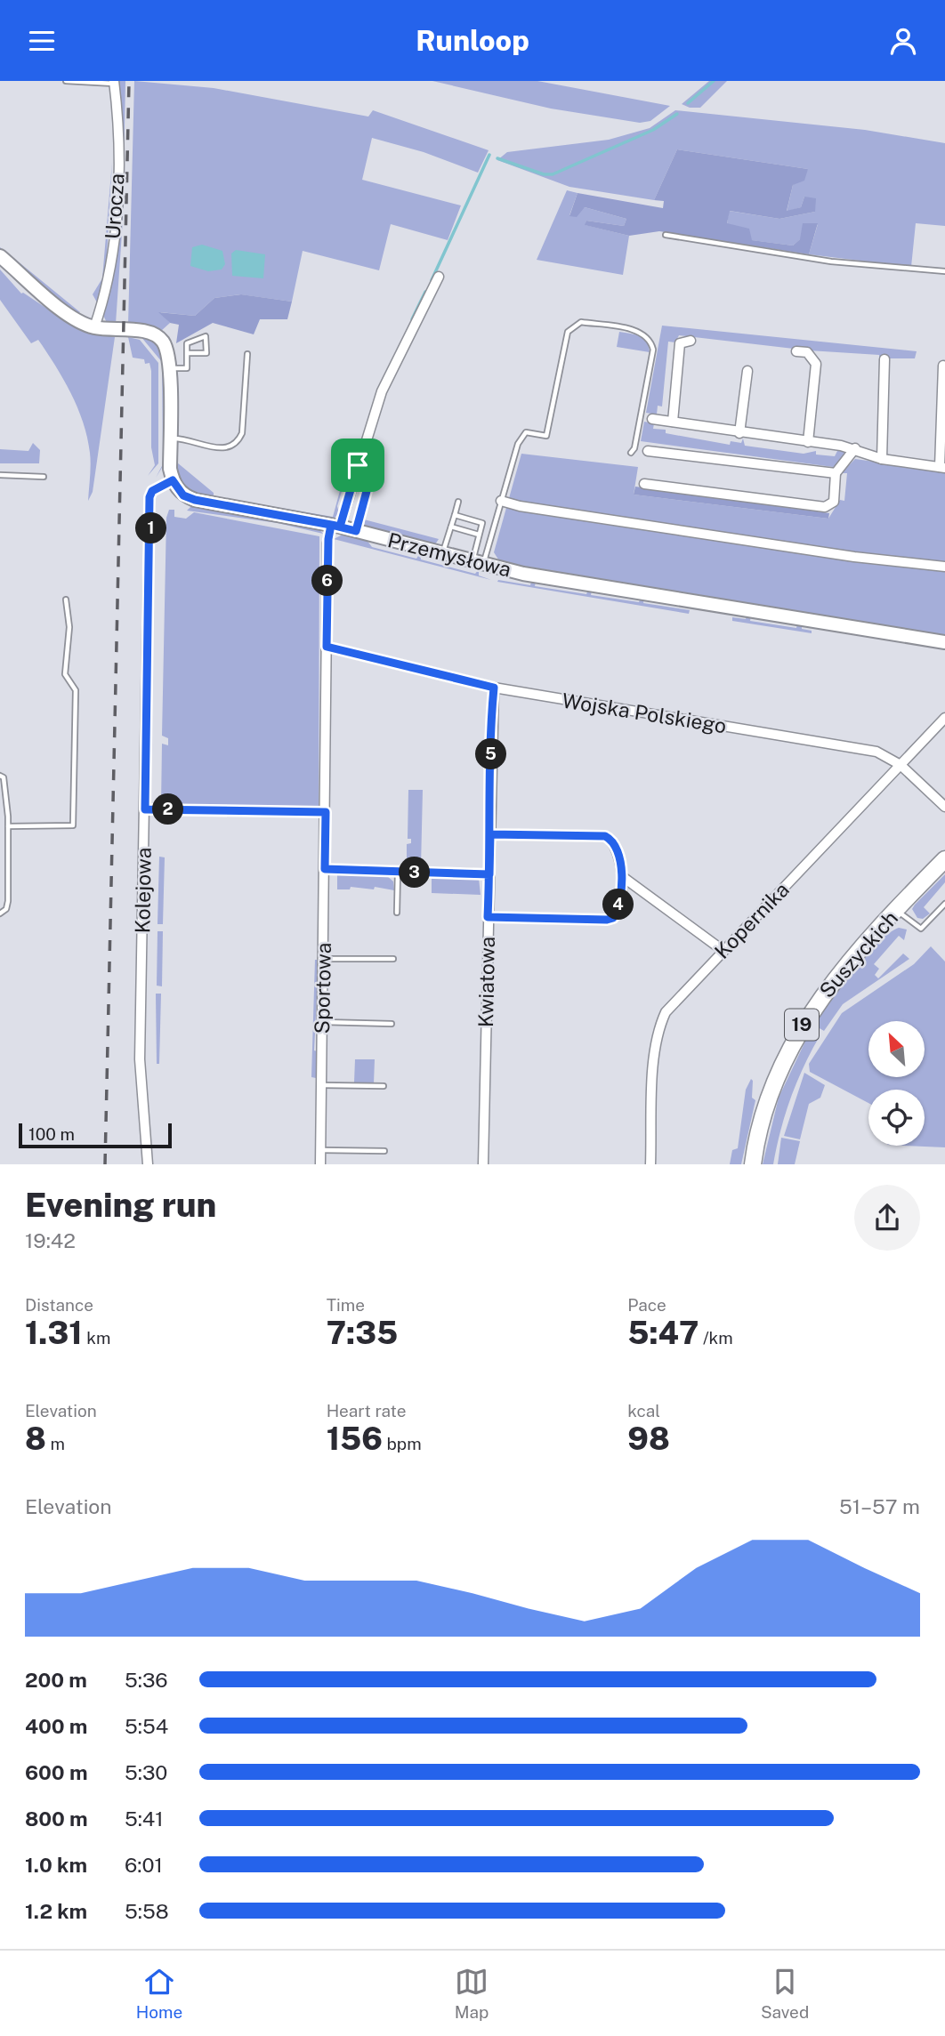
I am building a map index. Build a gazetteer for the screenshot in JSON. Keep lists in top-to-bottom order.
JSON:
{
  "streets": {
    "highway": ["Suszyckich", "19"],
    "street": [
      "Urocza",
      "Przemysłowa",
      "Wojska Polskiego",
      "Kolejowa",
      "Kopernika",
      "Kwiatowa",
      "Sportowa"
    ]
  },
  "crossings": [
    ["Przemysłowa", "Kolejowa"],
    ["Przemysłowa", "Sportowa"],
    ["Wojska Polskiego", "Kopernika"],
    ["Wojska Polskiego", "Kwiatowa"],
    ["Wojska Polskiego", "Sportowa"]
  ],
  "scale_bar": "100 m",
  "north": "top left",
  "page": {
    "header": "Runloop",
    "pins": [
      "1",
      "6",
      "5",
      "2",
      "3",
      "4"
    ],
    "scale": "100 m",
    "heading": ["Evening run", "19:42"],
    "stats": [
      ["Distance", "1.31 km"],
      ["Time", "7:35"],
      ["Pace", "5:47 /km"],
      ["Elevation", "8 m"],
      ["Heart rate", "156 bpm"],
      ["kcal", "98"]
    ],
    "chart": ["Elevation", "51–57 m"],
    "list": [
      {
        "name": "200 m",
        "note": "5:36"
      },
      {
        "name": "400 m",
        "note": "5:54"
      },
      {
        "name": "600 m",
        "note": "5:30"
      },
      {
        "name": "800 m",
        "note": "5:41"
      },
      {
        "name": "1.0 km",
        "note": "6:01"
      },
      {
        "name": "1.2 km",
        "note": "5:58"
      }
    ],
    "tabs": ["Home", "Map", "Saved"]
  }
}
